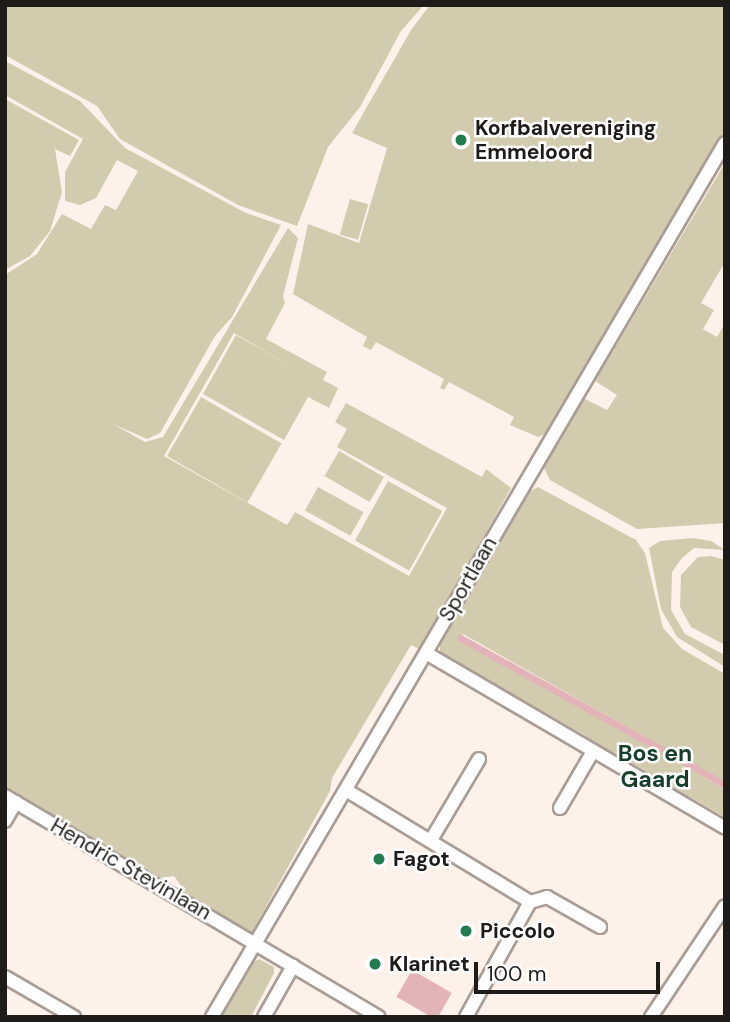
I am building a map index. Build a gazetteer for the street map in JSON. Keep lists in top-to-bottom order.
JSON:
{
  "streets": {
    "street": ["Sportlaan", "Hendric Stevinlaan"]
  },
  "crossings": [
    ["Sportlaan", "Hendric Stevinlaan"]
  ],
  "districts": ["Bos en Gaard"],
  "places": [
    "Korfbalvereniging Emmeloord",
    "Fagot",
    "Piccolo",
    "Klarinet"
  ],
  "scale_bar": "100 m"
}
